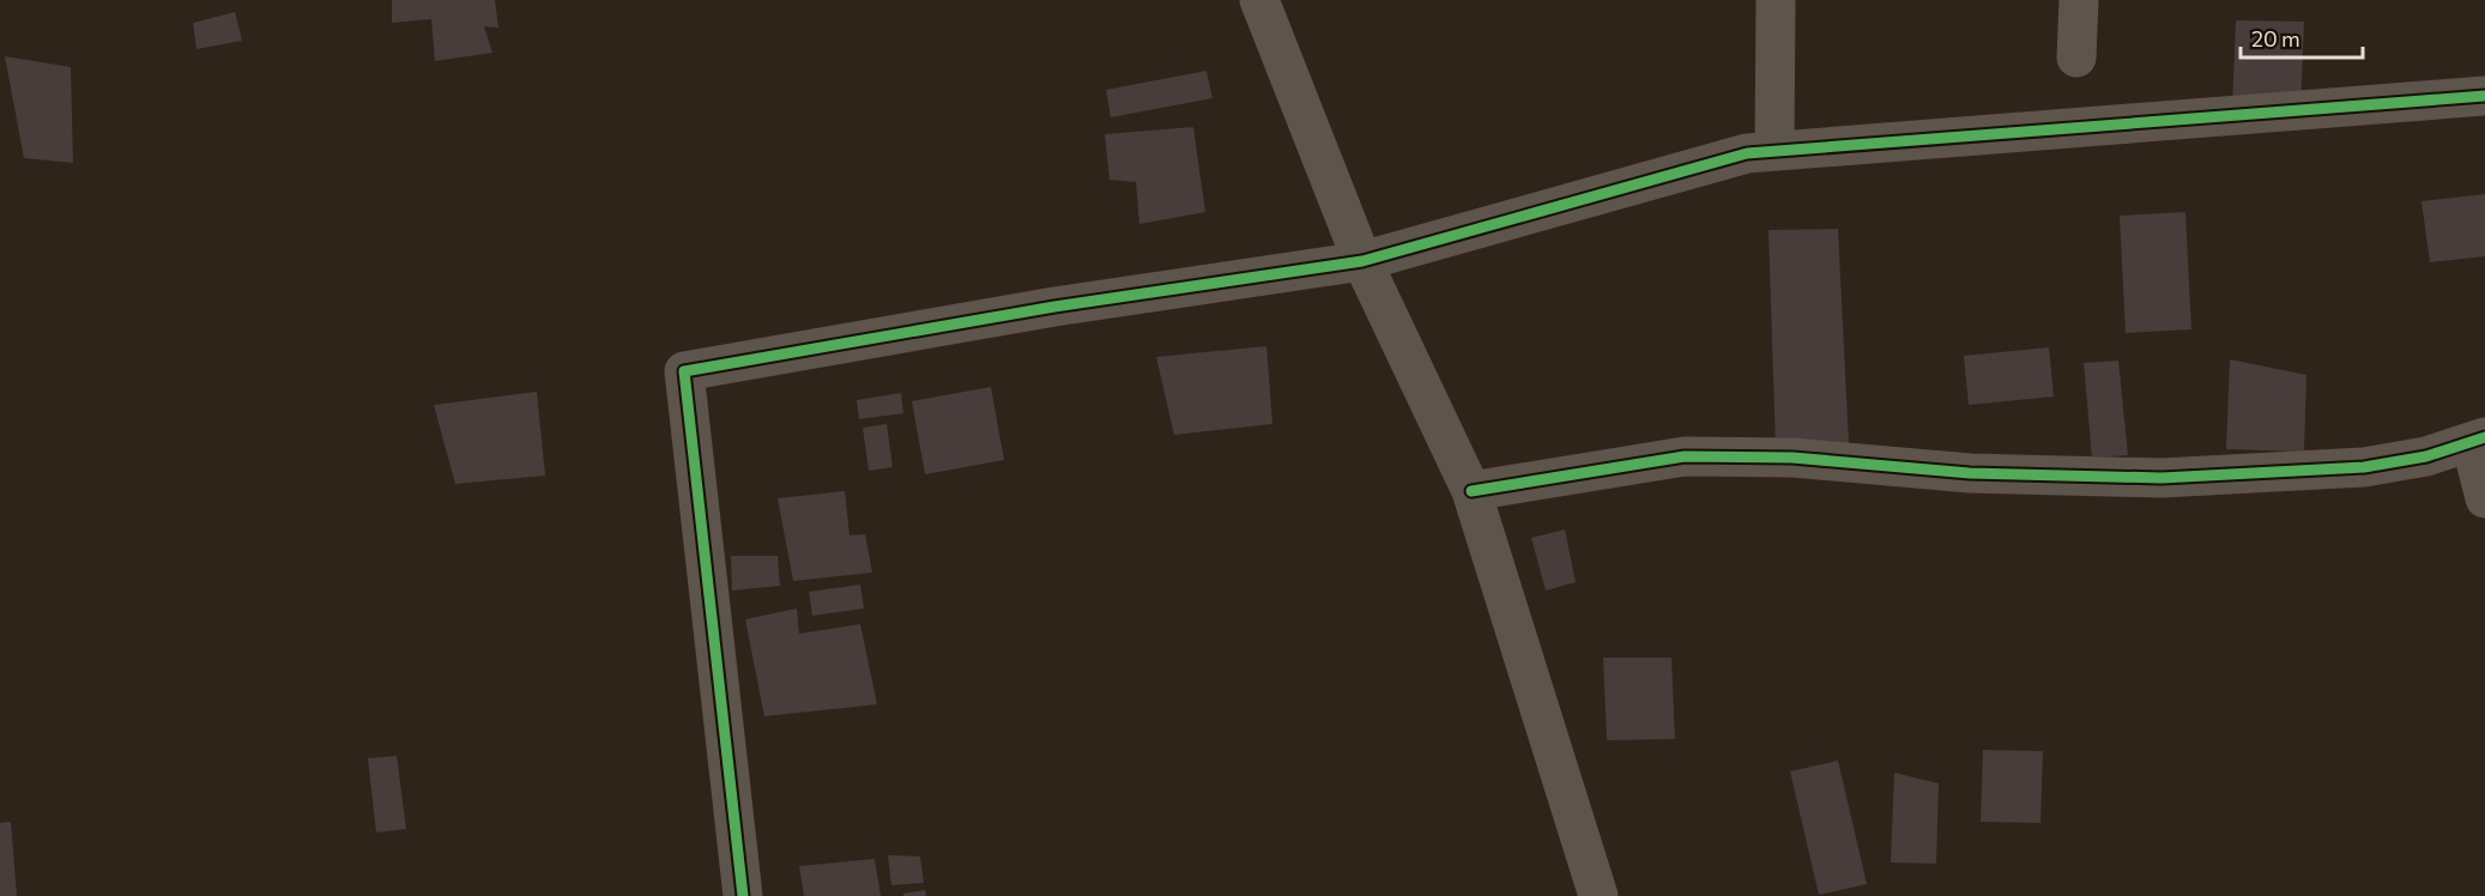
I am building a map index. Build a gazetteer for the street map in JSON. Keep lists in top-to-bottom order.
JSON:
{
  "scale_bar": "20 m"
}
